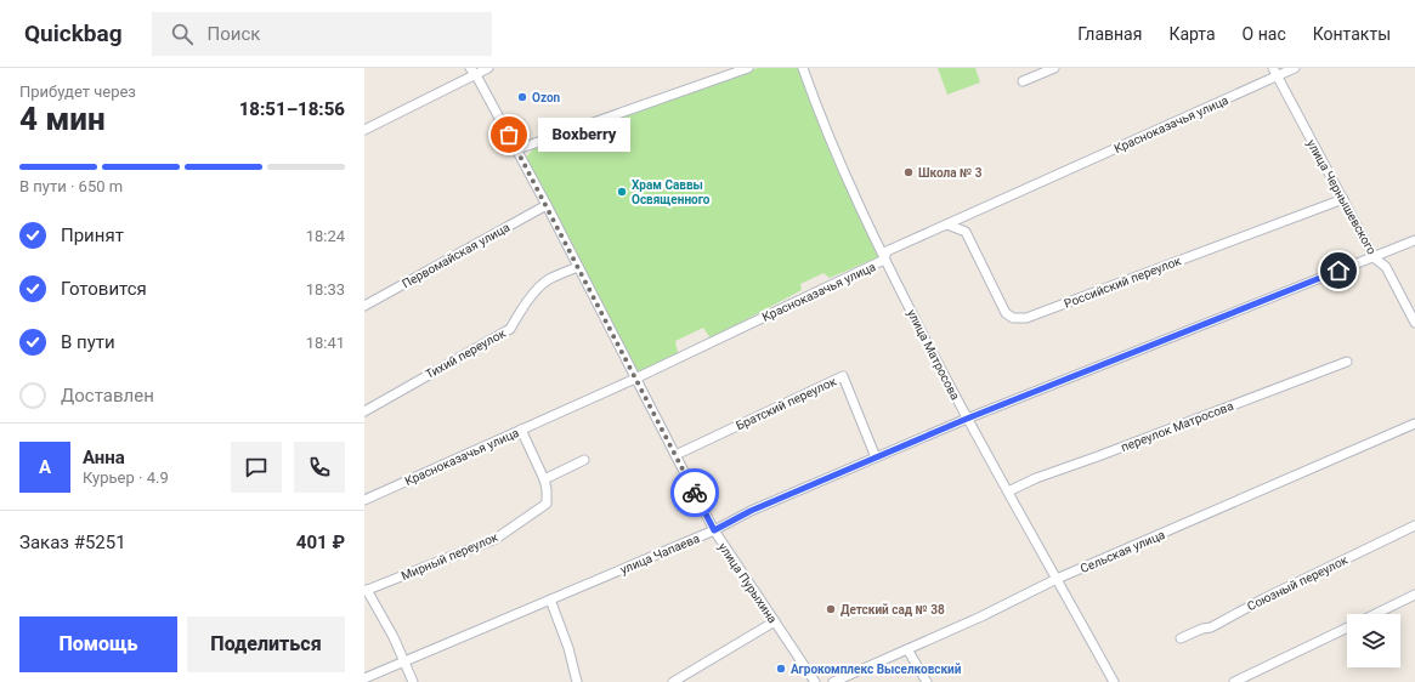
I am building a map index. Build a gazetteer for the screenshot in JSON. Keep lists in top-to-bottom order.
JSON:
{
  "streets": {
    "street": [
      "Красноказачья улица",
      "улица Чернышевского",
      "Первомайская улица",
      "Российский переулок",
      "Тихий переулок",
      "улица Матросова",
      "Братский переулок",
      "переулок Матросова",
      "Сельская улица",
      "улица Чапаева",
      "Мирный переулок",
      "улица Пурыхина",
      "Союзный переулок"
    ]
  },
  "crossings": [
    ["Красноказачья улица", "улица Чернышевского"],
    ["Красноказачья улица", "Российский переулок"],
    ["Красноказачья улица", "улица Матросова"],
    ["Красноказачья улица", "улица Пурыхина"],
    ["улица Чернышевского", "Российский переулок"],
    ["улица Чернышевского", "улица Чапаева"],
    ["Первомайская улица", "улица Пурыхина"],
    ["Тихий переулок", "улица Пурыхина"],
    ["улица Матросова", "переулок Матросова"],
    ["улица Матросова", "Сельская улица"],
    ["улица Матросова", "улица Чапаева"],
    ["Братский переулок", "улица Чапаева"],
    ["Братский переулок", "улица Пурыхина"],
    ["улица Чапаева", "улица Пурыхина"]
  ],
  "places": [
    "Ozon",
    "Boxberry",
    "Школа № 3",
    "Храм Саввы Освященного",
    "Детский сад № 38",
    "Агрокомплекс Выселковский"
  ],
  "page": {
    "header": "Quickbag",
    "search": "Поиск",
    "nav": [
      "Главная",
      "Карта",
      "О нас",
      "Контакты"
    ],
    "heading": ["4 мин", "Прибудет через", "18:51–18:56"],
    "panel": [
      "Анна",
      "Курьер · 4.9",
      "Заказ #5251",
      "401 ₽"
    ],
    "bubble": "Boxberry",
    "bar": "В пути · 650 m",
    "list": [
      ["Принят", "18:24"],
      ["Готовится", "18:33"],
      ["В пути", "18:41"],
      "Доставлен"
    ],
    "round": "А",
    "buttons": ["Помощь", "Поделиться"]
  }
}
